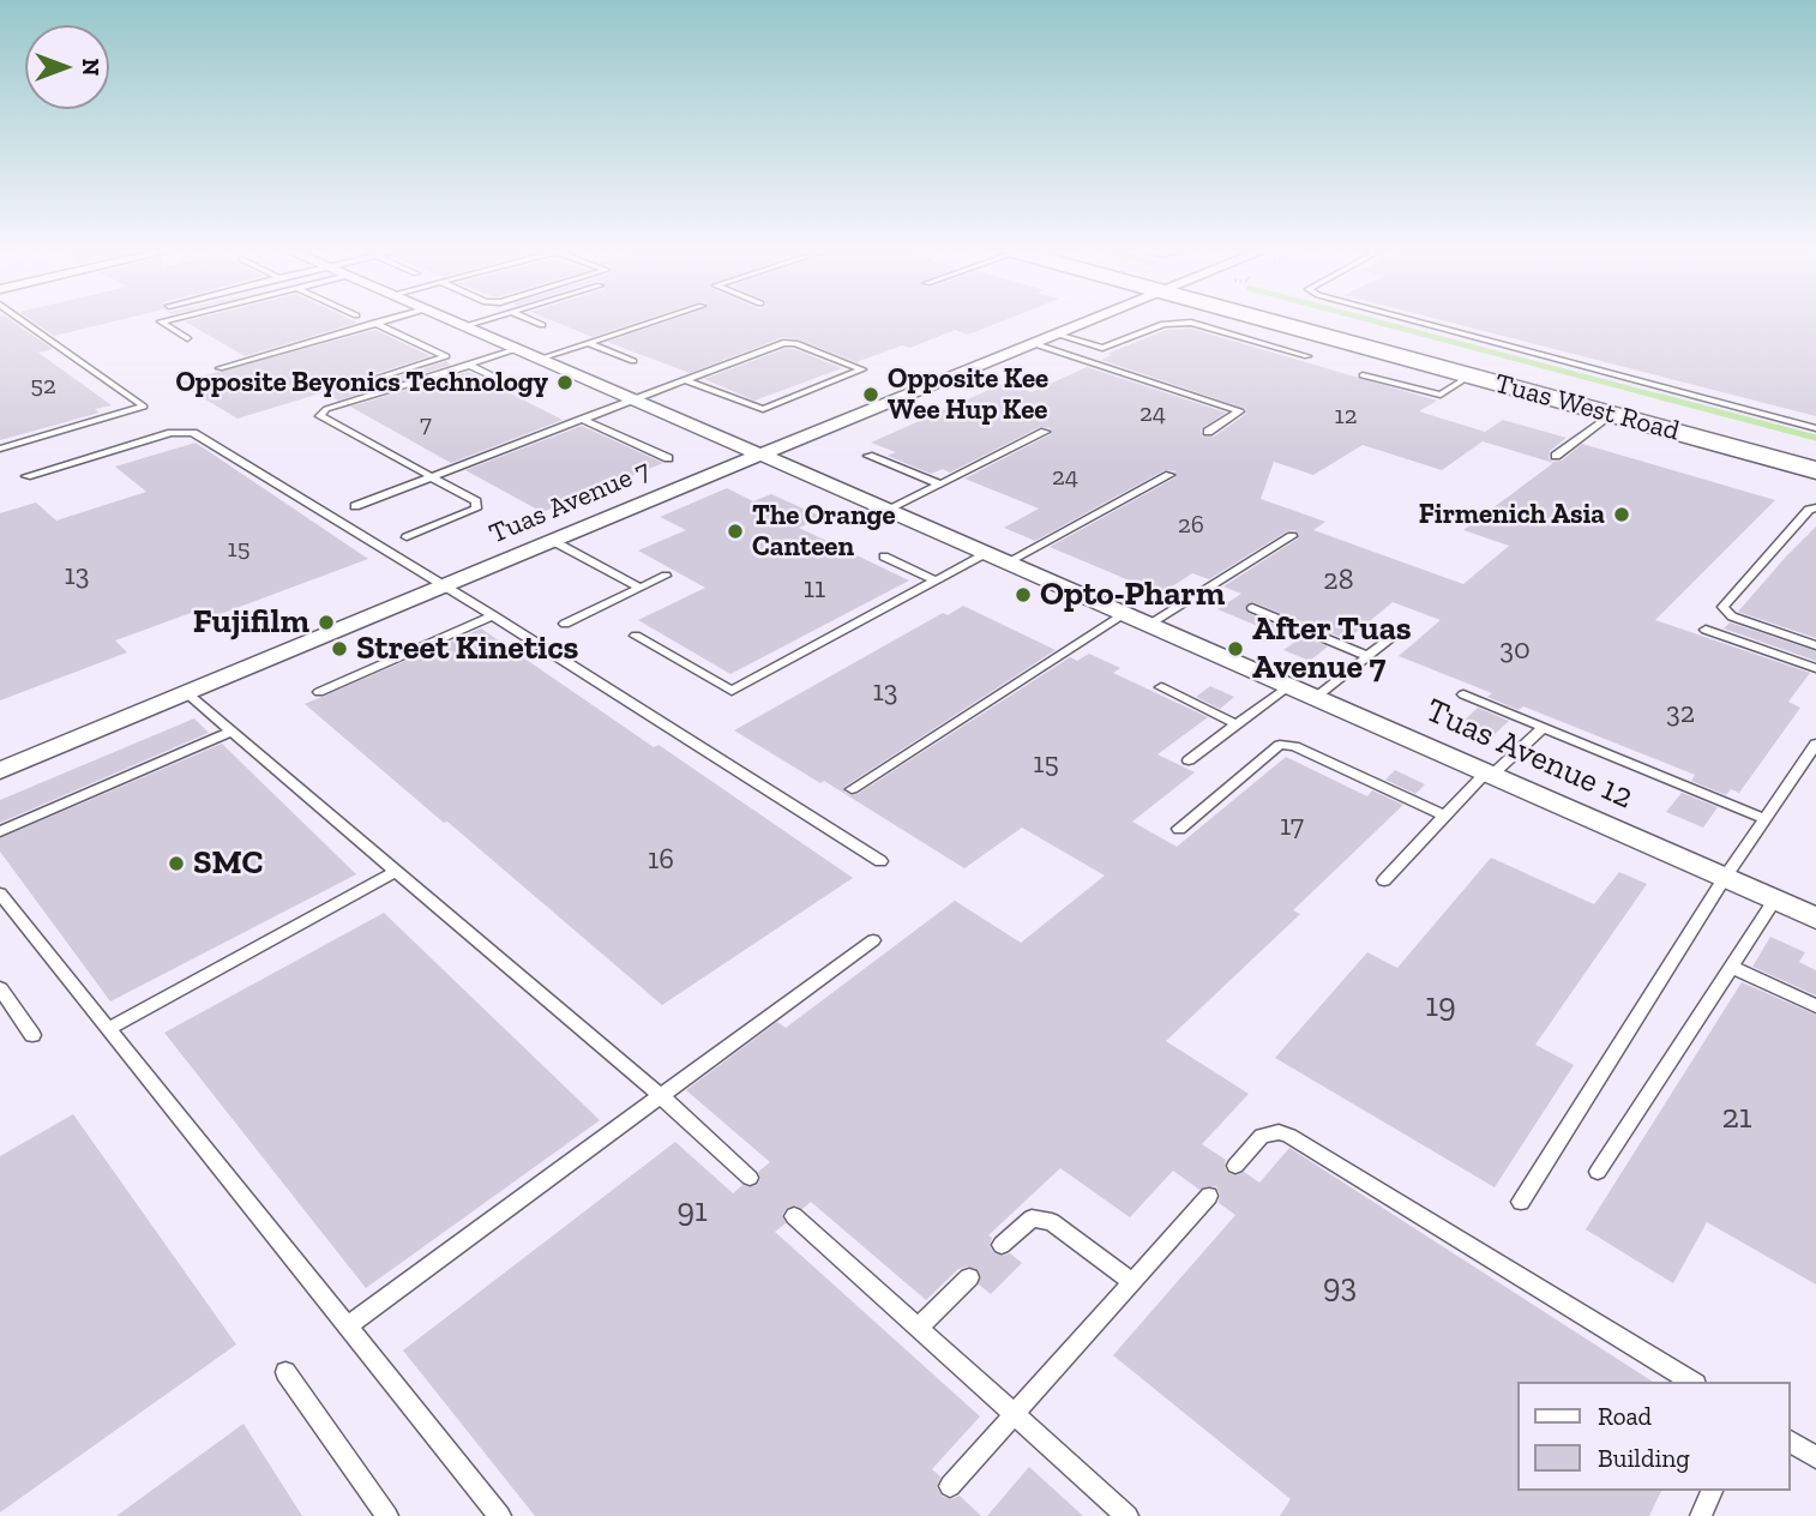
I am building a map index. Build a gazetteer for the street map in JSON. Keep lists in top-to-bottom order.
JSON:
{
  "streets": {
    "main road": ["Tuas West Road"],
    "street": ["Tuas Avenue 7", "Tuas Avenue 12"]
  },
  "crossings": [
    ["Tuas Avenue 7", "Tuas Avenue 12"]
  ],
  "places": [
    "Opposite Beyonics Technology",
    "Opposite Kee Wee Hup Kee",
    "Firmenich Asia",
    "The Orange Canteen",
    "Opto-Pharm",
    "Fujifilm",
    "Street Kinetics",
    "After Tuas Avenue 7",
    "SMC"
  ],
  "house_numbers": [
    "52",
    "24",
    "12",
    "7",
    "24",
    "26",
    "15",
    "13",
    "28",
    "11",
    "30",
    "13",
    "32",
    "15",
    "17",
    "16",
    "19",
    "21",
    "91",
    "93"
  ],
  "legend": ["Road", "Building"],
  "north": "right"
}
